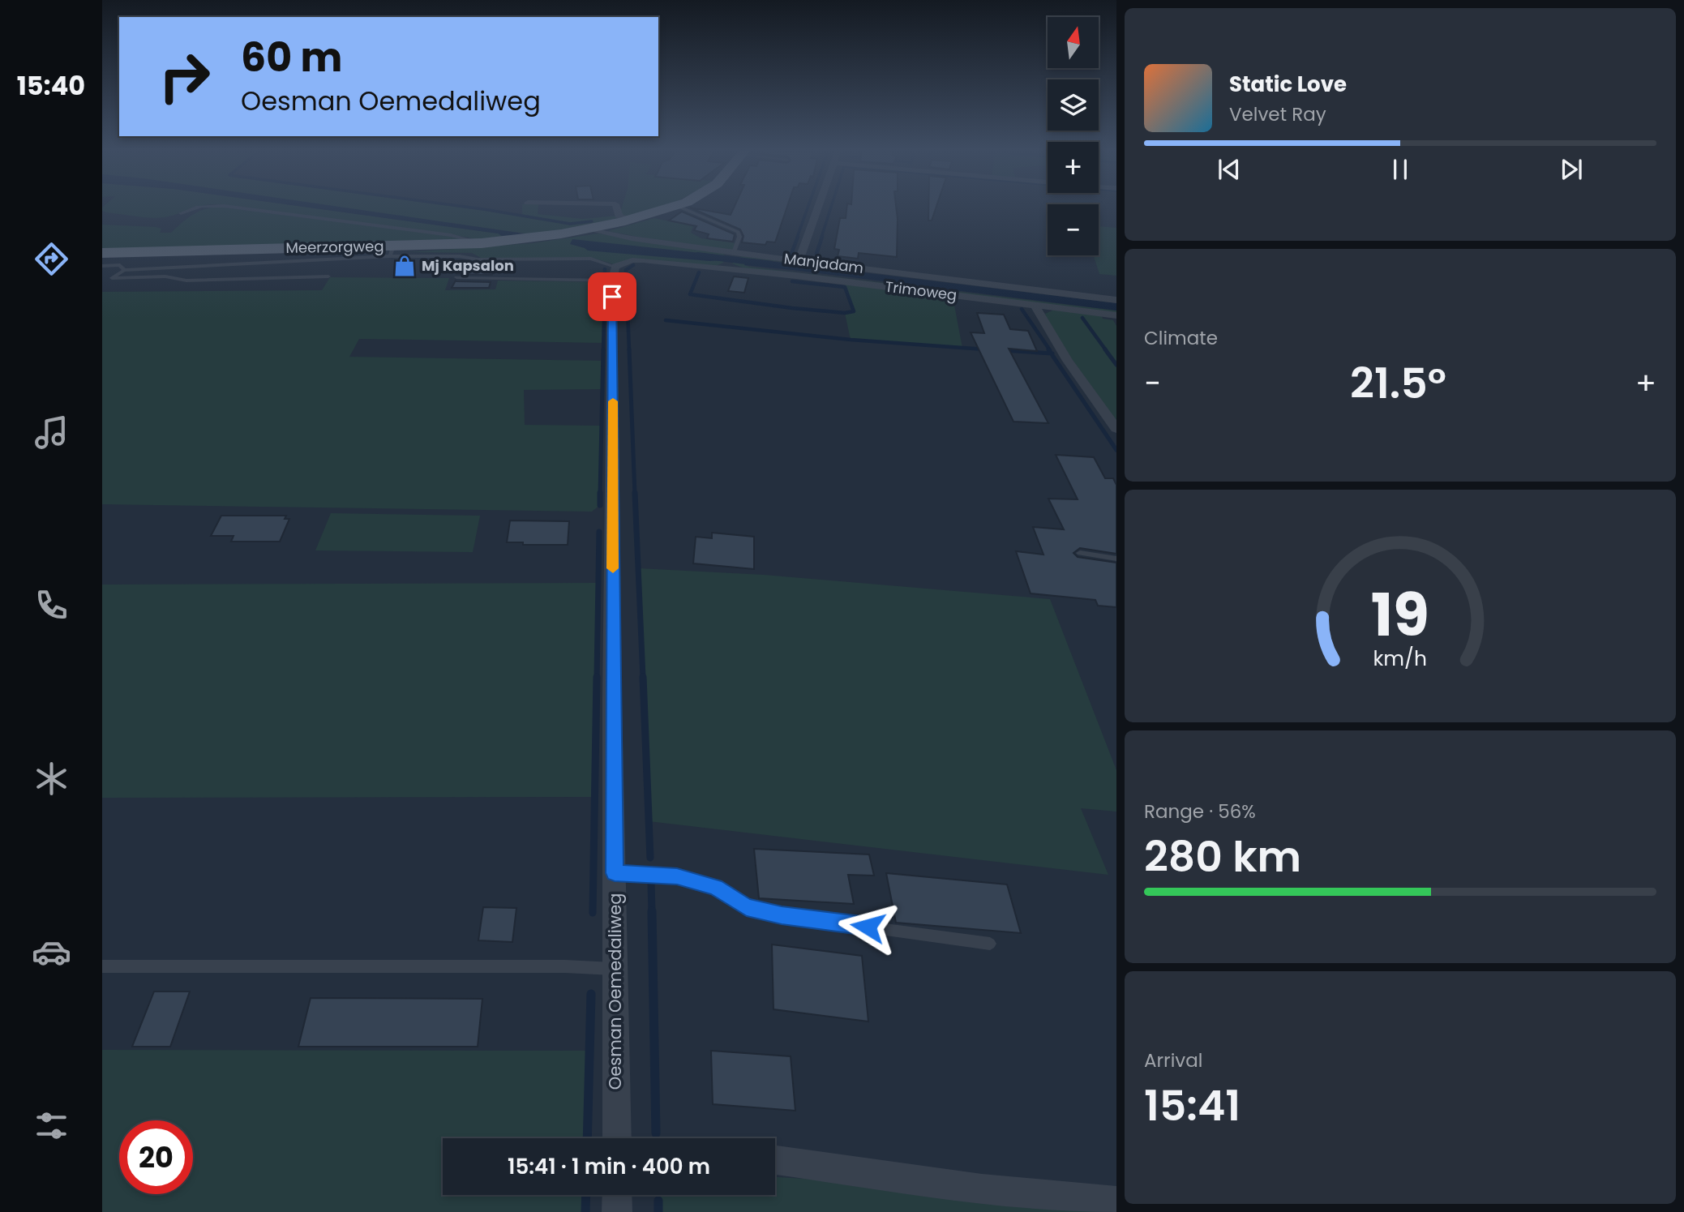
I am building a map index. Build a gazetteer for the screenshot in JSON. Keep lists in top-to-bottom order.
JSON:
{
  "streets": {
    "main road": ["Meerzorgweg"],
    "street": ["Manjadam", "Trimoweg", "Oesman Oemedaliweg"]
  },
  "crossings": [
    ["Meerzorgweg", "Manjadam"],
    ["Manjadam", "Trimoweg"]
  ],
  "places": {
    "shop": ["Mj Kapsalon"]
  },
  "north": "top",
  "page": {
    "tabs": "15:40",
    "map_buttons": ["+", "−"],
    "turn": ["60 m", "Oesman Oemedaliweg"],
    "song": ["Static Love", "Velvet Ray"],
    "tile": [
      "Climate",
      ["Range · 56%", "280 km"],
      ["Arrival", "15:41"]
    ],
    "heat": ["−", "21.5°", "+"],
    "limit": "20",
    "trip": "15:41 · 1 min · 400 m",
    "gauge": ["19", "km/h"]
  }
}
